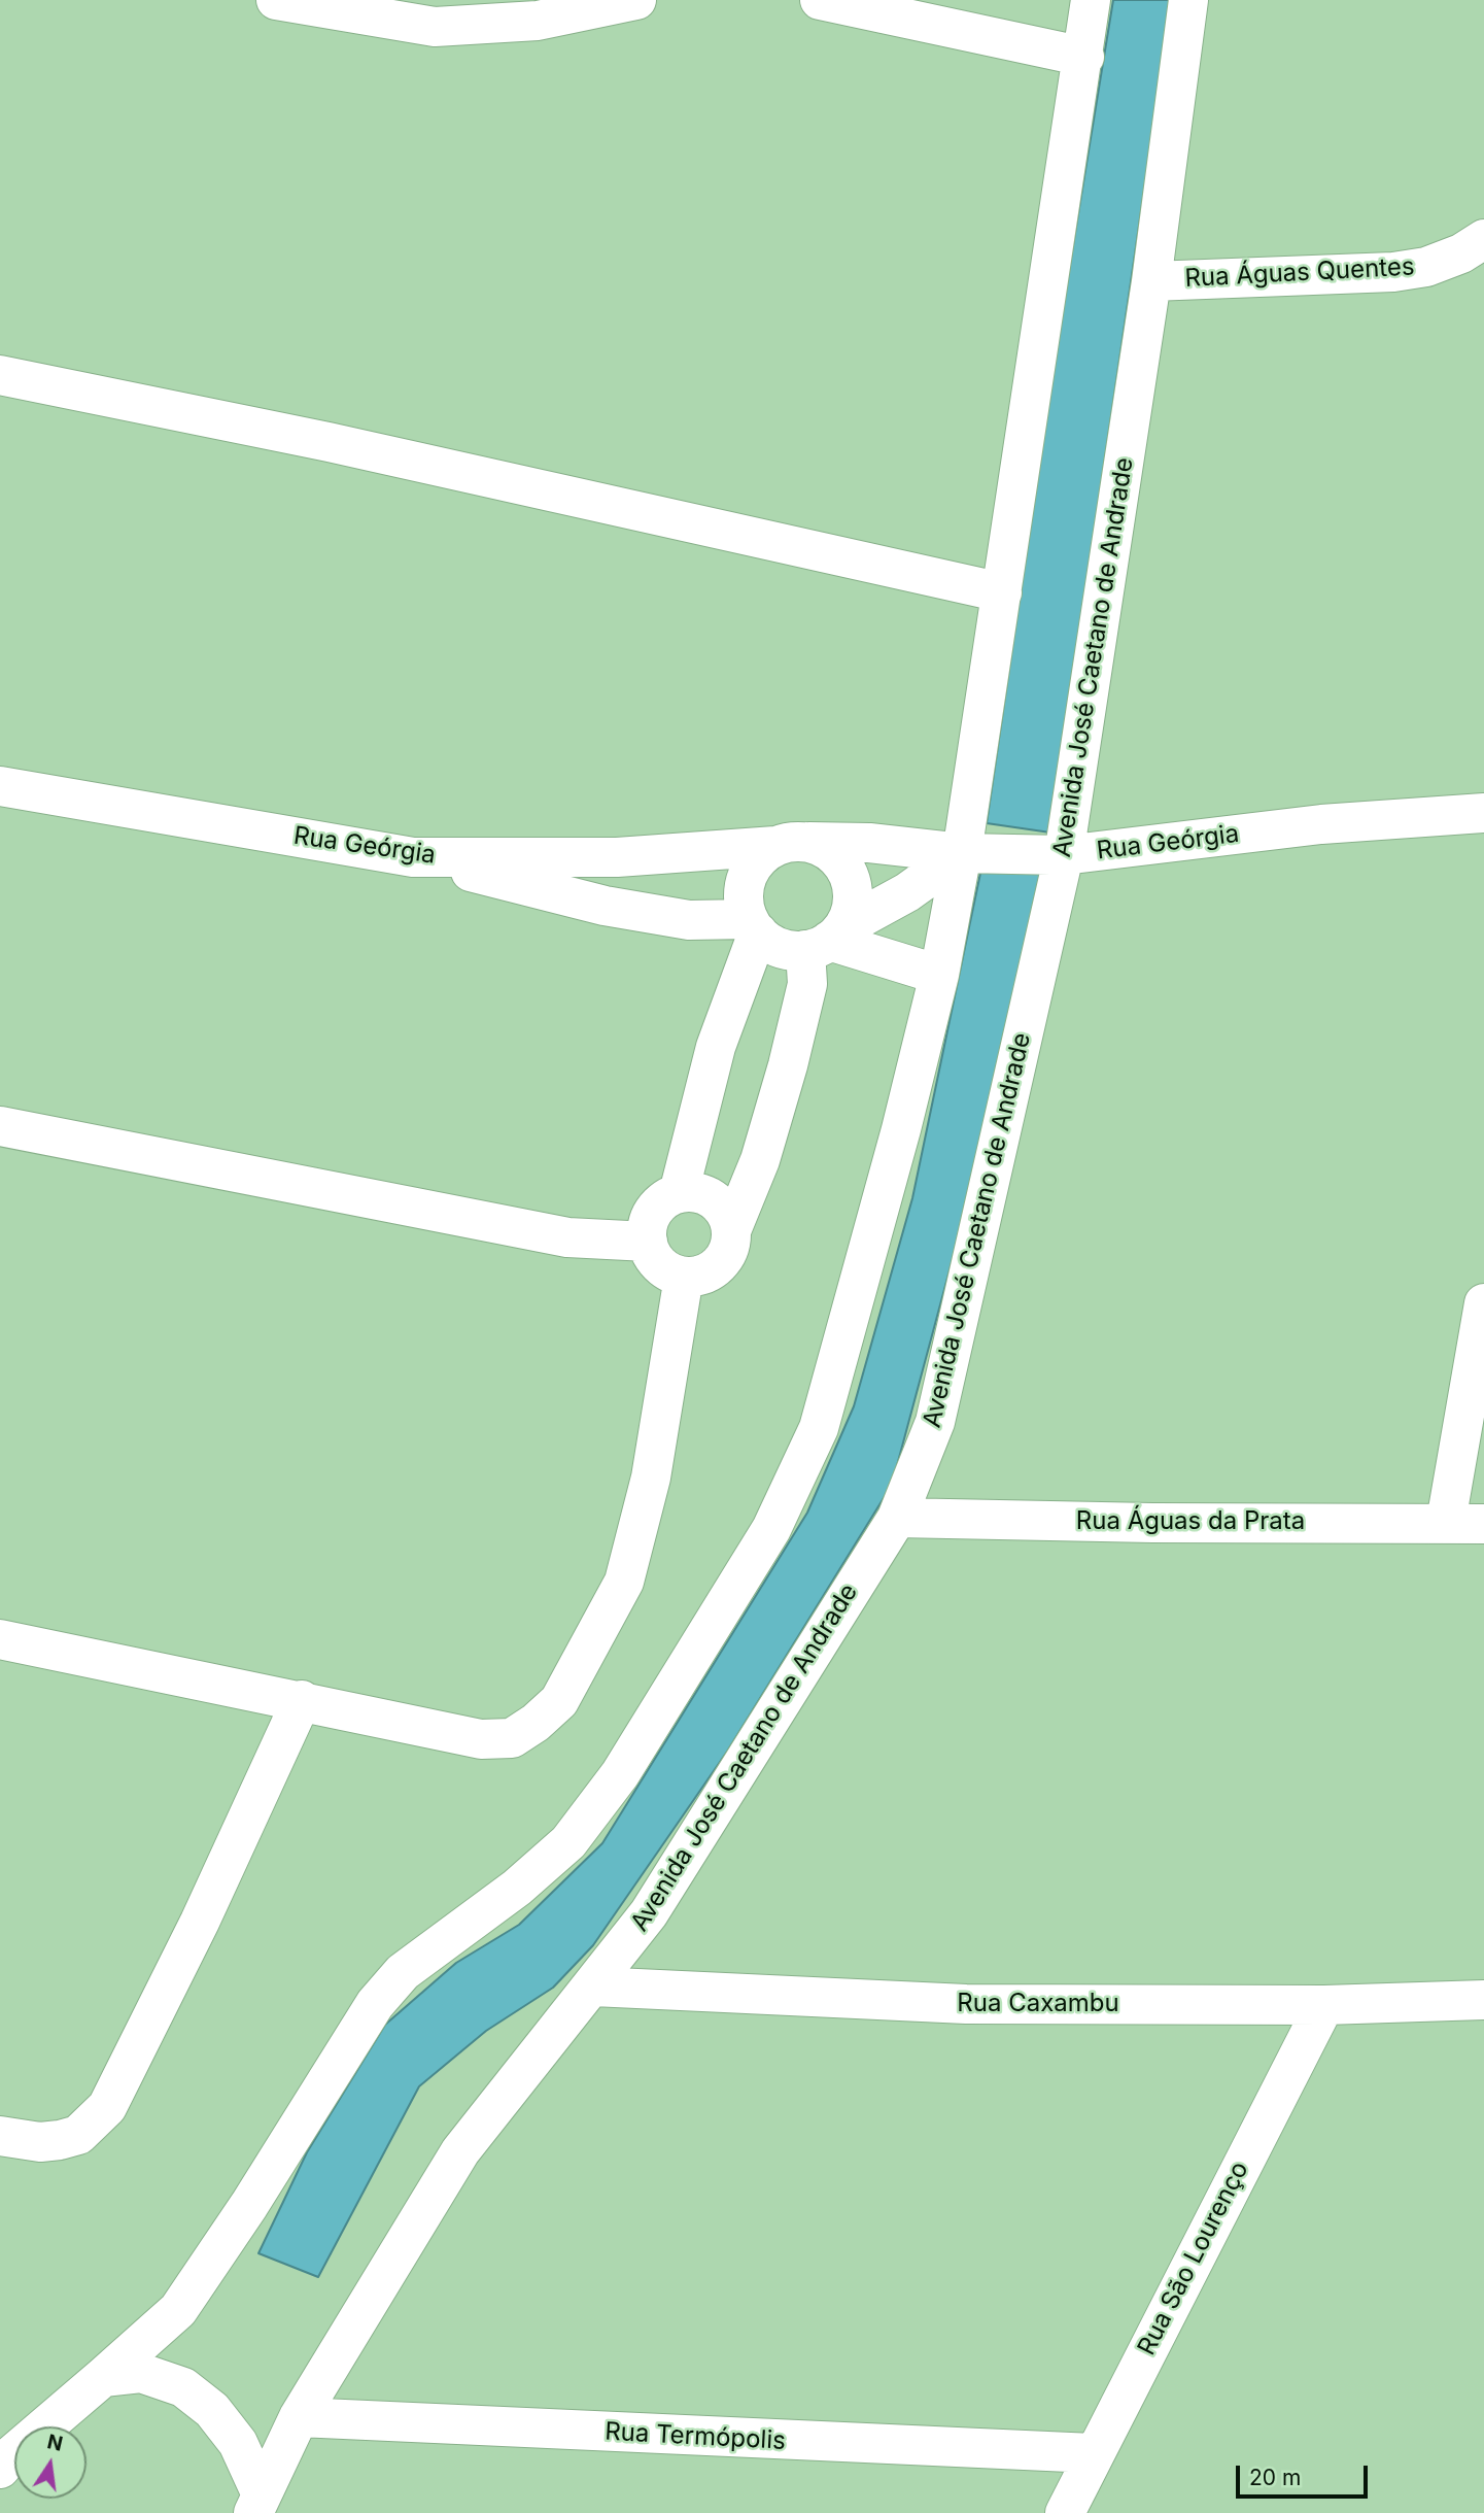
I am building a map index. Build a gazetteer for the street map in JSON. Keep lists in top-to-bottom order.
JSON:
{
  "streets": {
    "street": [
      "Rua Águas Quentes",
      "Avenida José Caetano de Andrade",
      "Rua Geórgia",
      "Rua Águas da Prata",
      "Rua Caxambu",
      "Rua São Lourenço",
      "Rua Termópolis"
    ]
  },
  "crossings": [
    ["Rua Águas Quentes", "Avenida José Caetano de Andrade"],
    ["Avenida José Caetano de Andrade", "Rua Geórgia"],
    ["Avenida José Caetano de Andrade", "Rua Águas da Prata"],
    ["Avenida José Caetano de Andrade", "Rua Caxambu"],
    ["Avenida José Caetano de Andrade", "Rua Termópolis"],
    ["Rua Caxambu", "Rua São Lourenço"],
    ["Rua São Lourenço", "Rua Termópolis"]
  ],
  "scale_bar": "20 m",
  "north": "top"
}
